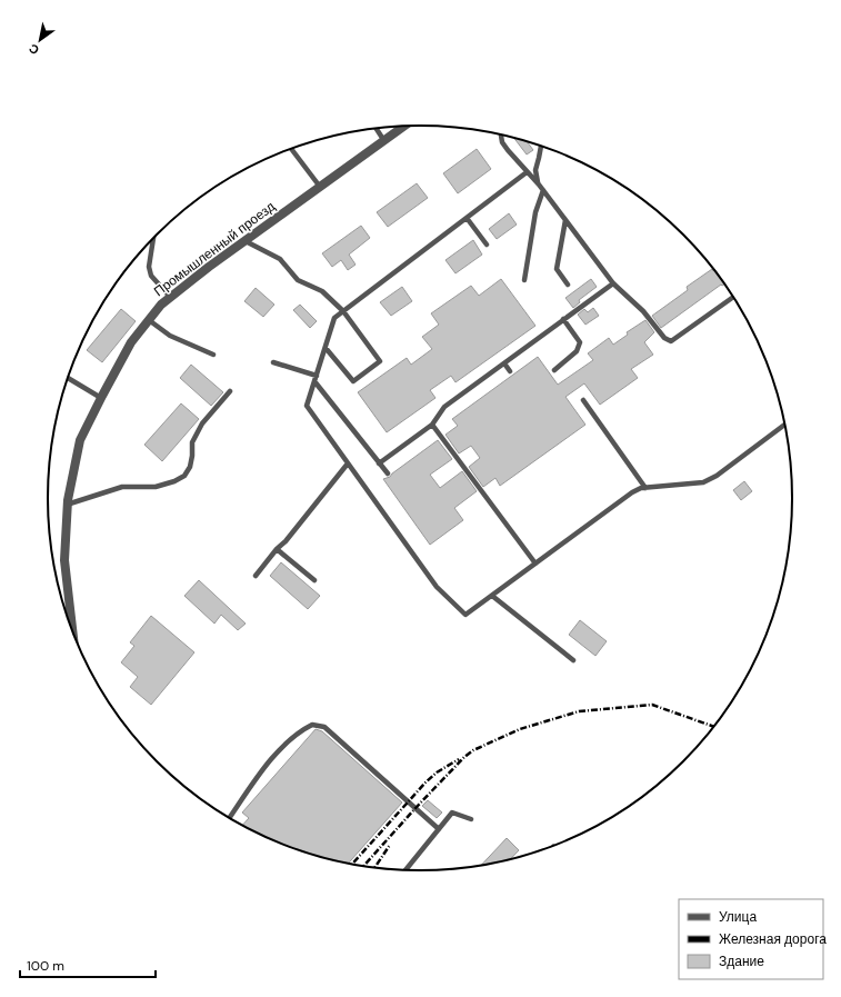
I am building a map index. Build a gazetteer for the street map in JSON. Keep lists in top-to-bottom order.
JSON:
{
  "streets": {
    "street": ["Промышленный проезд"]
  },
  "legend": ["Улица", "Железная дорога", "Здание"],
  "scale_bar": "100 m",
  "north": "bottom left"
}
